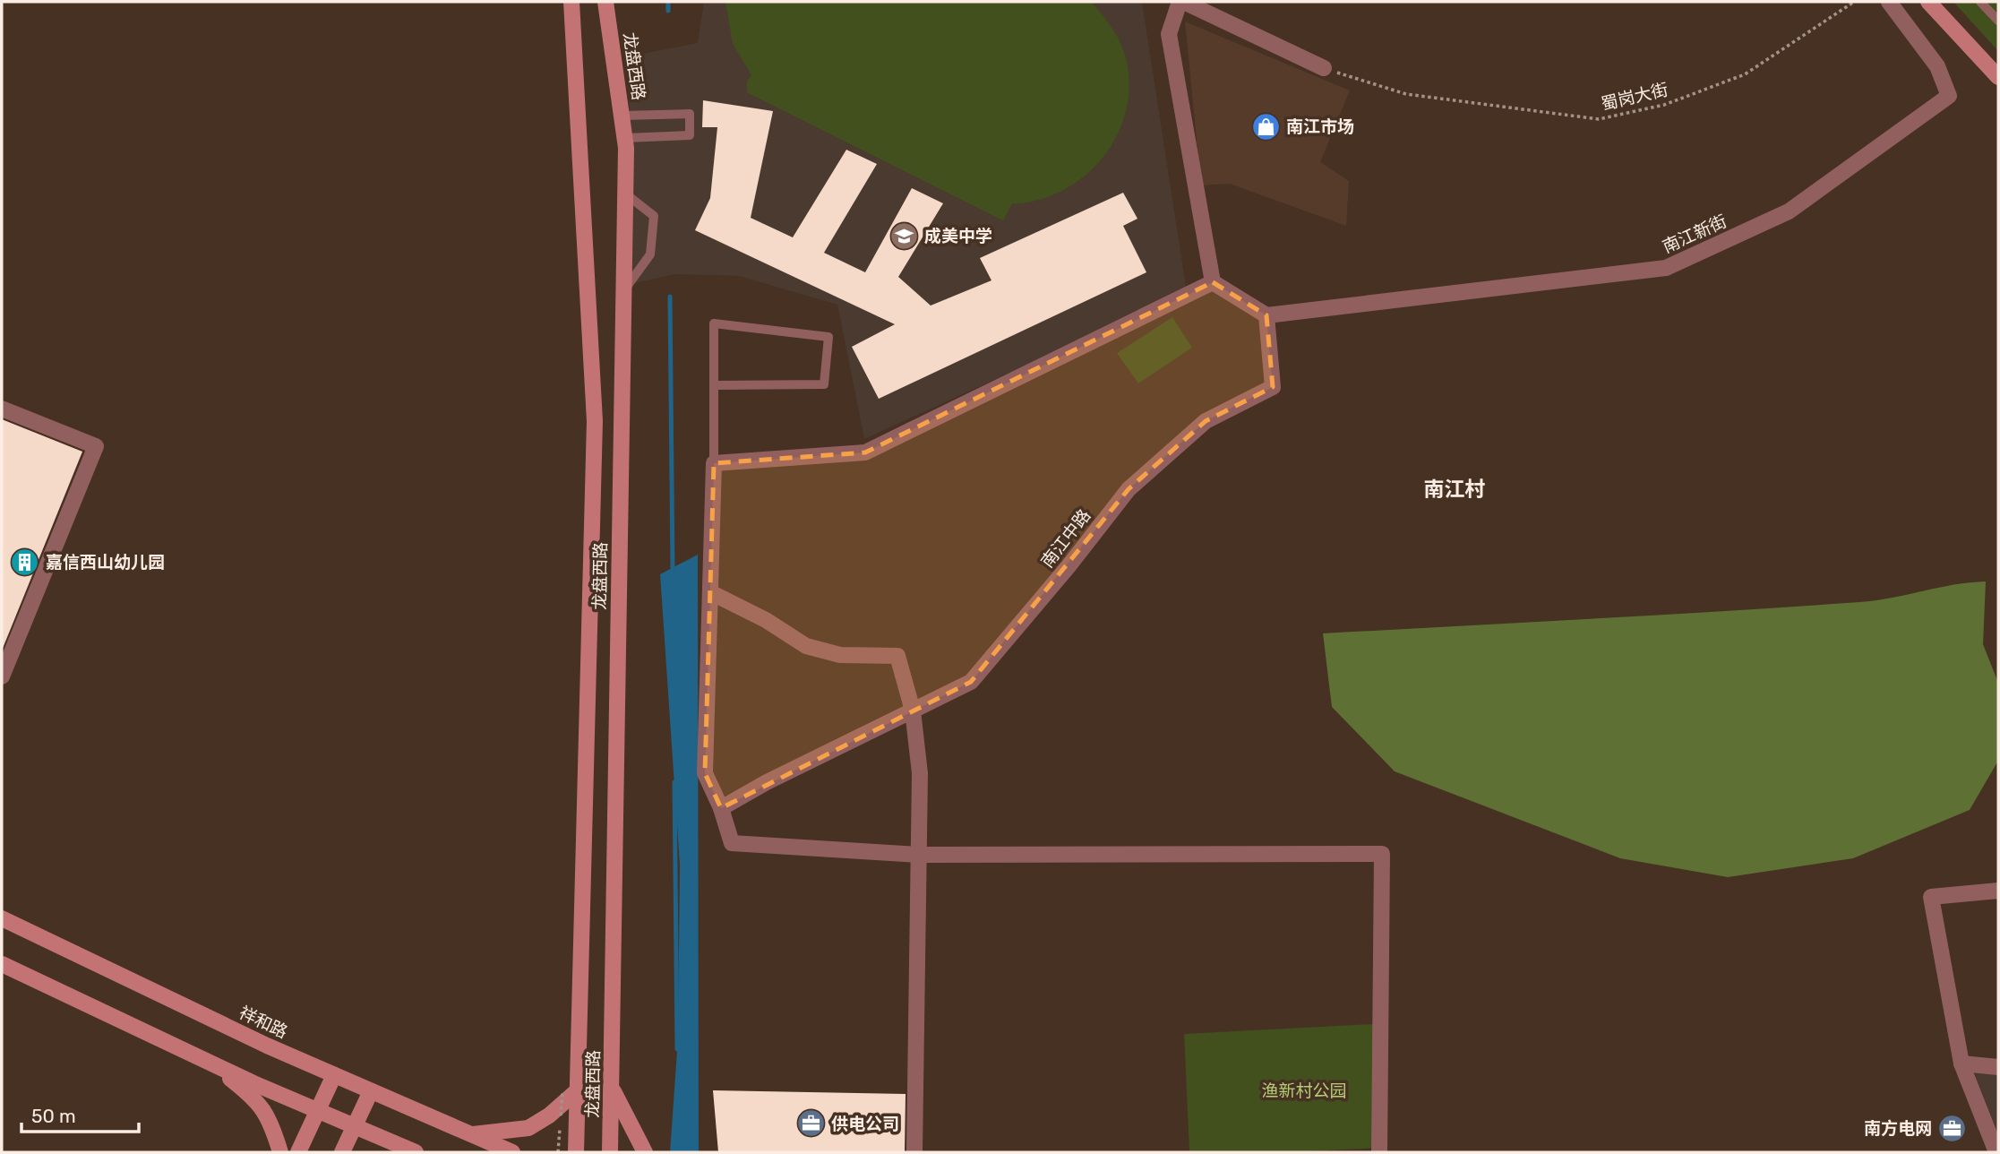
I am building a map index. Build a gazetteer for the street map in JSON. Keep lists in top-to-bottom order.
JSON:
{
  "streets": {
    "street": [
      "龙盘西路",
      "南江新街",
      "南江中路",
      "祥和路"
    ],
    "path": ["蜀岗大街"]
  },
  "crossings": [
    ["南江新街", "南江中路"]
  ],
  "districts": ["南江村"],
  "parks": ["渔新村公园"],
  "places": {
    "shop": ["南江市场"],
    "school or university": ["成美中学"],
    "building": ["嘉信西山幼儿园"],
    "office": ["供电公司", "南方电网"]
  },
  "scale_bar": "50 m"
}
